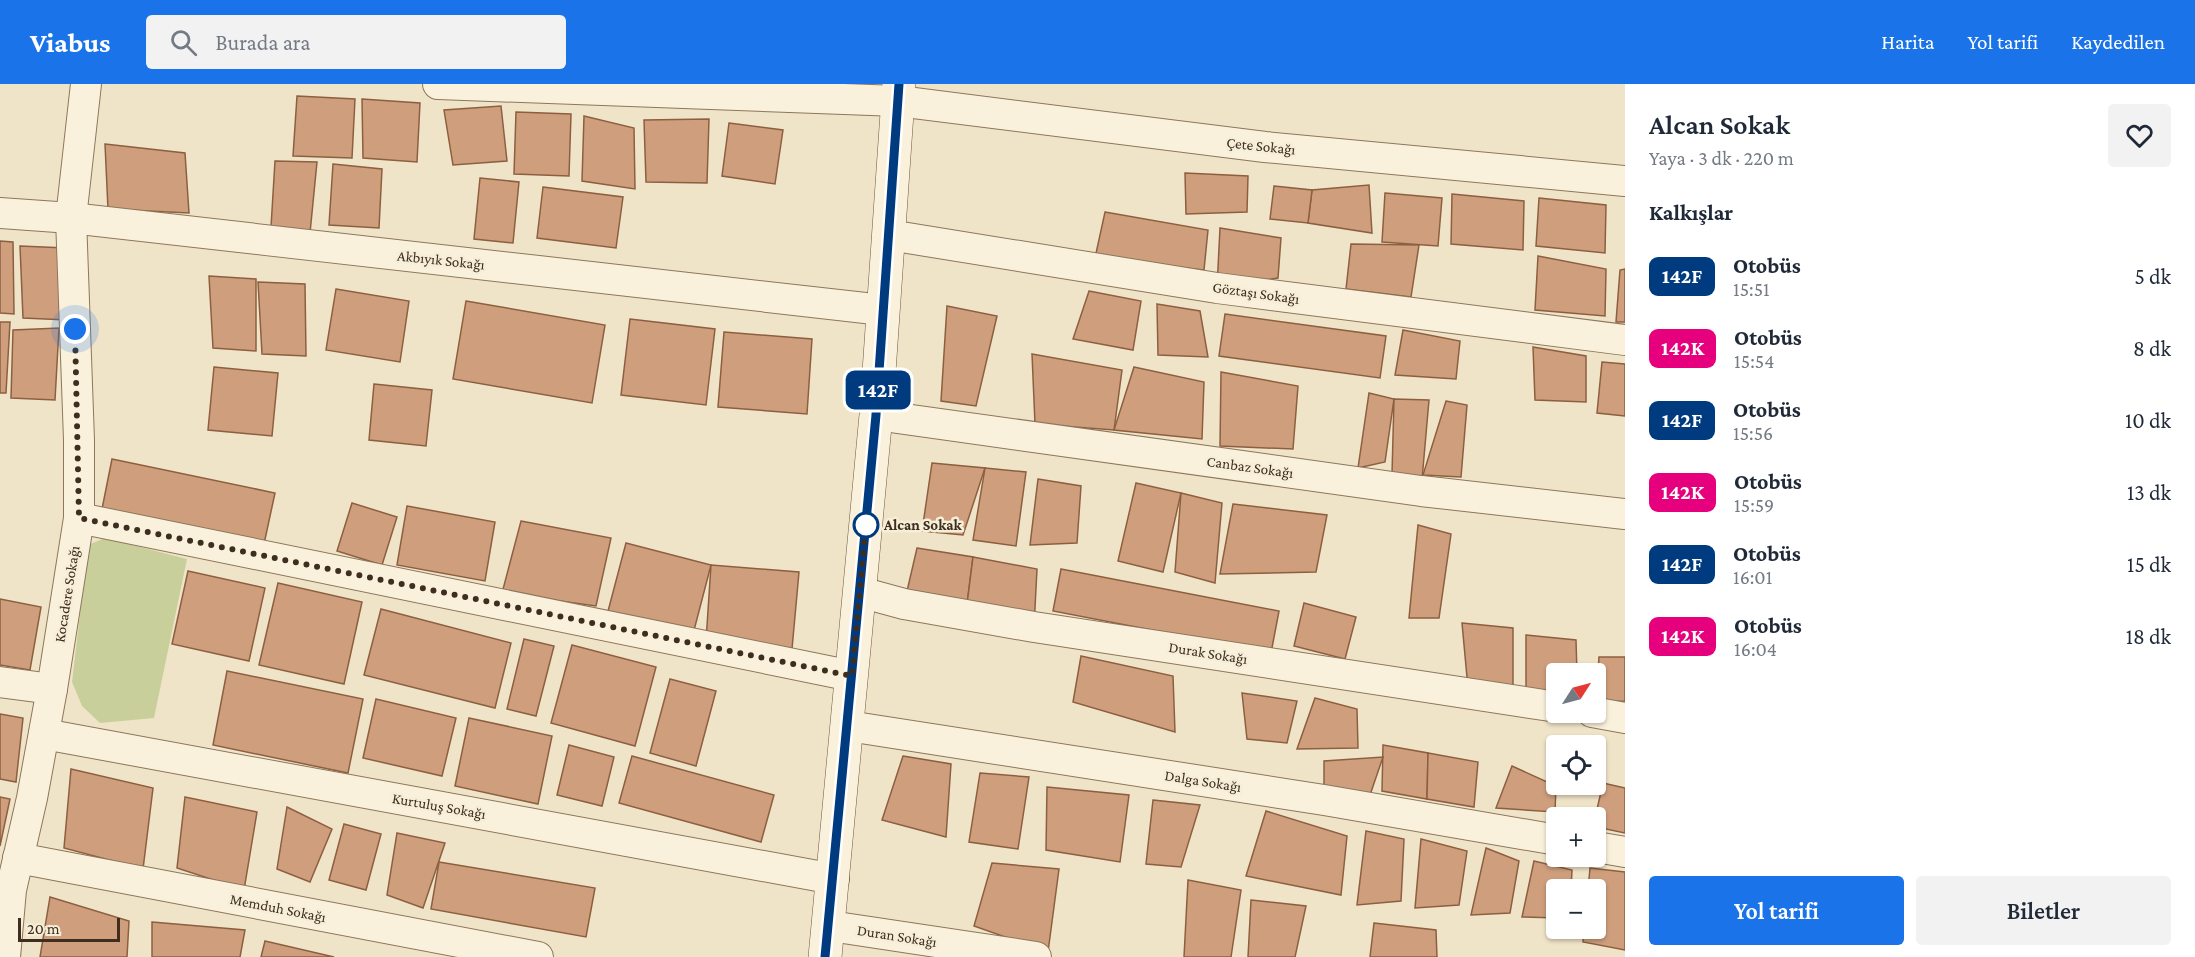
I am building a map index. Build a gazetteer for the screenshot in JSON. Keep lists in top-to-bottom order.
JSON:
{
  "streets": {
    "street": [
      "Çete Sokağı",
      "Akbıyık Sokağı",
      "Göztaşı Sokağı",
      "Canbaz Sokağı",
      "Kocadere Sokağı",
      "Durak Sokağı",
      "Dalga Sokağı",
      "Kurtuluş Sokağı",
      "Memduh Sokağı",
      "Duran Sokağı"
    ]
  },
  "crossings": [
    ["Akbıyık Sokağı", "Kocadere Sokağı"],
    ["Kocadere Sokağı", "Kurtuluş Sokağı"],
    ["Kocadere Sokağı", "Memduh Sokağı"]
  ],
  "places": ["Alcan Sokak"],
  "lines": ["bus line 142F"],
  "scale_bar": "20 m",
  "north": "top right",
  "page": {
    "header": "Viabus",
    "search": "Burada ara",
    "nav": ["Harita", "Yol tarifi", "Kaydedilen"],
    "on_map": "142F",
    "heading": [
      ["Alcan Sokak", "Yaya · 3 dk · 220 m"],
      "Kalkışlar"
    ],
    "list": [
      {
        "mark": "142F",
        "name": "Otobüs",
        "note": "15:51",
        "value": "5 dk"
      },
      {
        "mark": "142K",
        "name": "Otobüs",
        "note": "15:54",
        "value": "8 dk"
      },
      {
        "mark": "142F",
        "name": "Otobüs",
        "note": "15:56",
        "value": "10 dk"
      },
      {
        "mark": "142K",
        "name": "Otobüs",
        "note": "15:59",
        "value": "13 dk"
      },
      {
        "mark": "142F",
        "name": "Otobüs",
        "note": "16:01",
        "value": "15 dk"
      },
      {
        "mark": "142K",
        "name": "Otobüs",
        "note": "16:04",
        "value": "18 dk"
      }
    ],
    "map_buttons": ["+", "−"],
    "buttons": ["Yol tarifi", "Biletler"],
    "scale": "20 m"
  }
}
